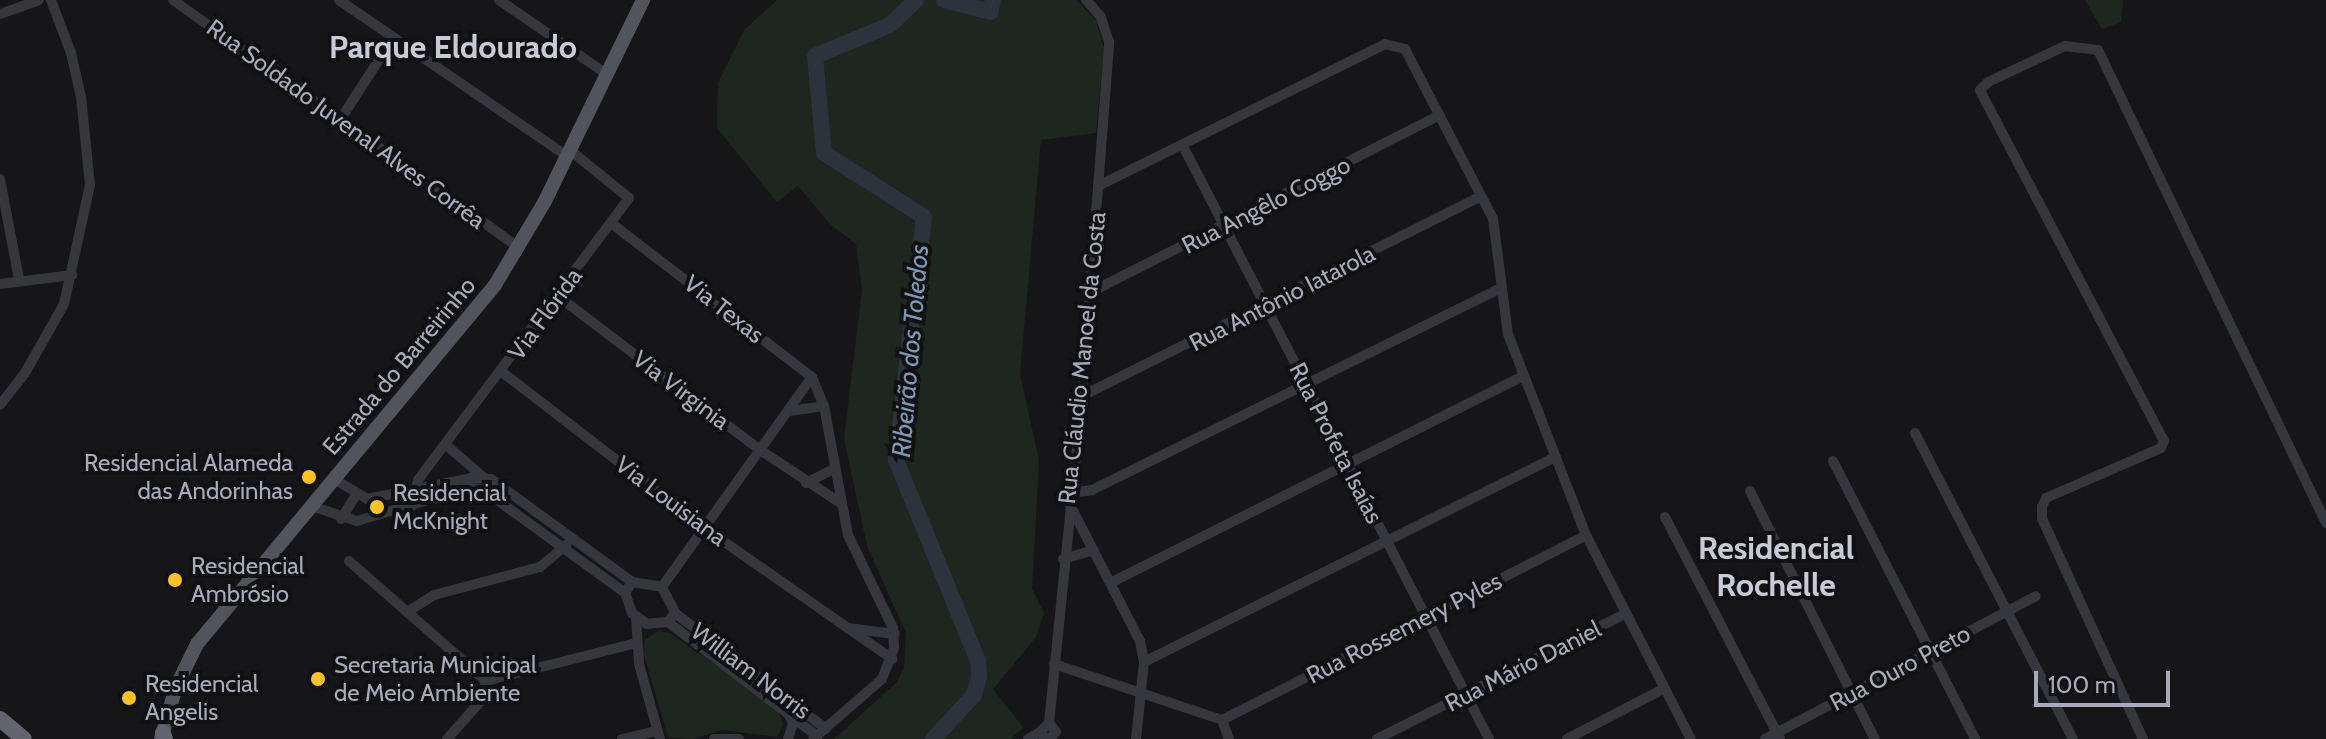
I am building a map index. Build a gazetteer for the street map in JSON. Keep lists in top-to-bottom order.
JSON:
{
  "streets": {
    "main road": ["Estrada do Barreirinho"],
    "street": [
      "Rua Soldado Juvenal Alves Corrêa",
      "Rua Angêlo Coggo",
      "Rua Antônio Iatarola",
      "Via Texas",
      "Via Flórida",
      "Rua Cláudio Manoel da Costa",
      "Via Virginia",
      "Rua Profeta Isaías",
      "Via Louisiana",
      "Rua Rossemery Pyles",
      "Rua Mário Daniel",
      "Rua Ouro Preto",
      "William Norris"
    ]
  },
  "crossings": [
    ["Rua Soldado Juvenal Alves Corrêa", "Estrada do Barreirinho"],
    ["Rua Angêlo Coggo", "Rua Cláudio Manoel da Costa"],
    ["Rua Angêlo Coggo", "Rua Profeta Isaías"],
    ["Rua Antônio Iatarola", "Rua Cláudio Manoel da Costa"],
    ["Rua Antônio Iatarola", "Rua Profeta Isaías"],
    ["Via Texas", "Via Flórida"],
    ["Via Flórida", "Estrada do Barreirinho"],
    ["Via Flórida", "Via Virginia"],
    ["Via Flórida", "Via Louisiana"],
    ["Rua Profeta Isaías", "Rua Rossemery Pyles"],
    ["Rua Profeta Isaías", "Rua Mário Daniel"]
  ],
  "districts": ["Parque Eldourado", "Residencial Rochelle"],
  "water": ["Ribeirão dos Toledos"],
  "places": [
    "Residencial Alameda das Andorinhas",
    "Residencial McKnight",
    "Residencial Ambrósio",
    "Secretaria Municipal de Meio Ambiente",
    "Residencial Angelis"
  ],
  "scale_bar": "100 m"
}
